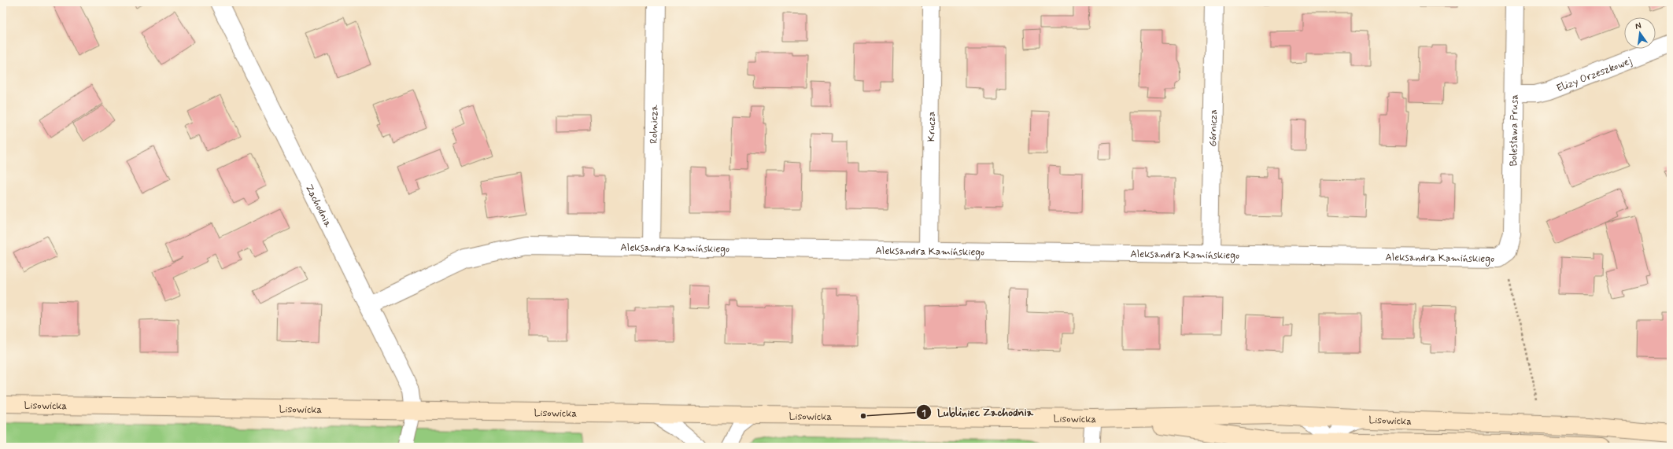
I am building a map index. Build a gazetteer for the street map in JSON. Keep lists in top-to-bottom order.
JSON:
{
  "streets": {
    "main road": ["Lisowicka"],
    "street": [
      "Elizy Orzeszkowej",
      "Rolnicza",
      "Krucza",
      "Górnicza",
      "Bolesława Prusa",
      "Zachodnia",
      "Aleksandra Kamińskiego"
    ]
  },
  "crossings": [
    ["Elizy Orzeszkowej", "Bolesława Prusa"],
    ["Rolnicza", "Aleksandra Kamińskiego"],
    ["Krucza", "Aleksandra Kamińskiego"],
    ["Górnicza", "Aleksandra Kamińskiego"],
    ["Bolesława Prusa", "Aleksandra Kamińskiego"],
    ["Zachodnia", "Aleksandra Kamińskiego"],
    ["Zachodnia", "Lisowicka"]
  ],
  "places": ["Lubliniec Zachodnia"],
  "north": "top"
}
